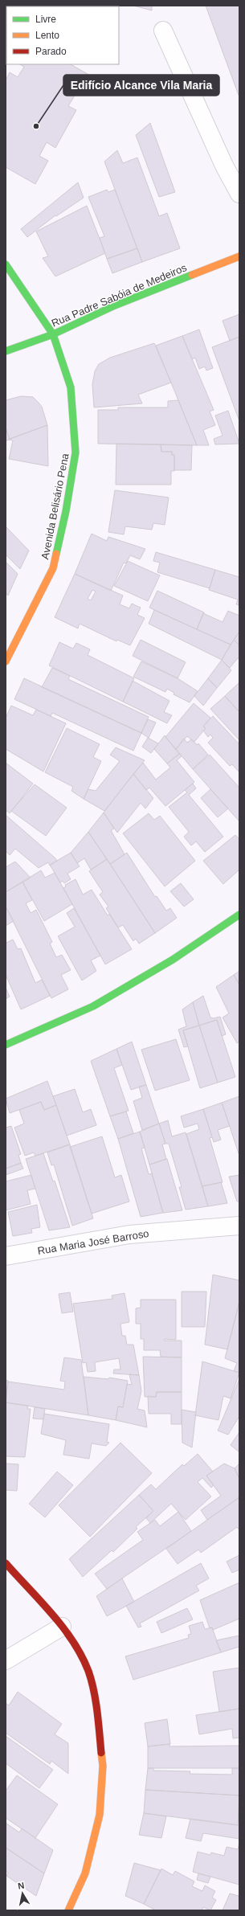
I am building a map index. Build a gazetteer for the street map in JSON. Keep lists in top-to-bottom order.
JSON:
{
  "streets": {
    "street": ["Rua Padre Sabóia de Medeiros", "Avenida Belisário Pena", "Rua Maria José Barroso"]
  },
  "crossings": [
    ["Rua Padre Sabóia de Medeiros", "Avenida Belisário Pena"]
  ],
  "places": ["Edifício Alcance Vila Maria"],
  "legend": ["Livre", "Lento", "Parado"],
  "north": "top"
}
